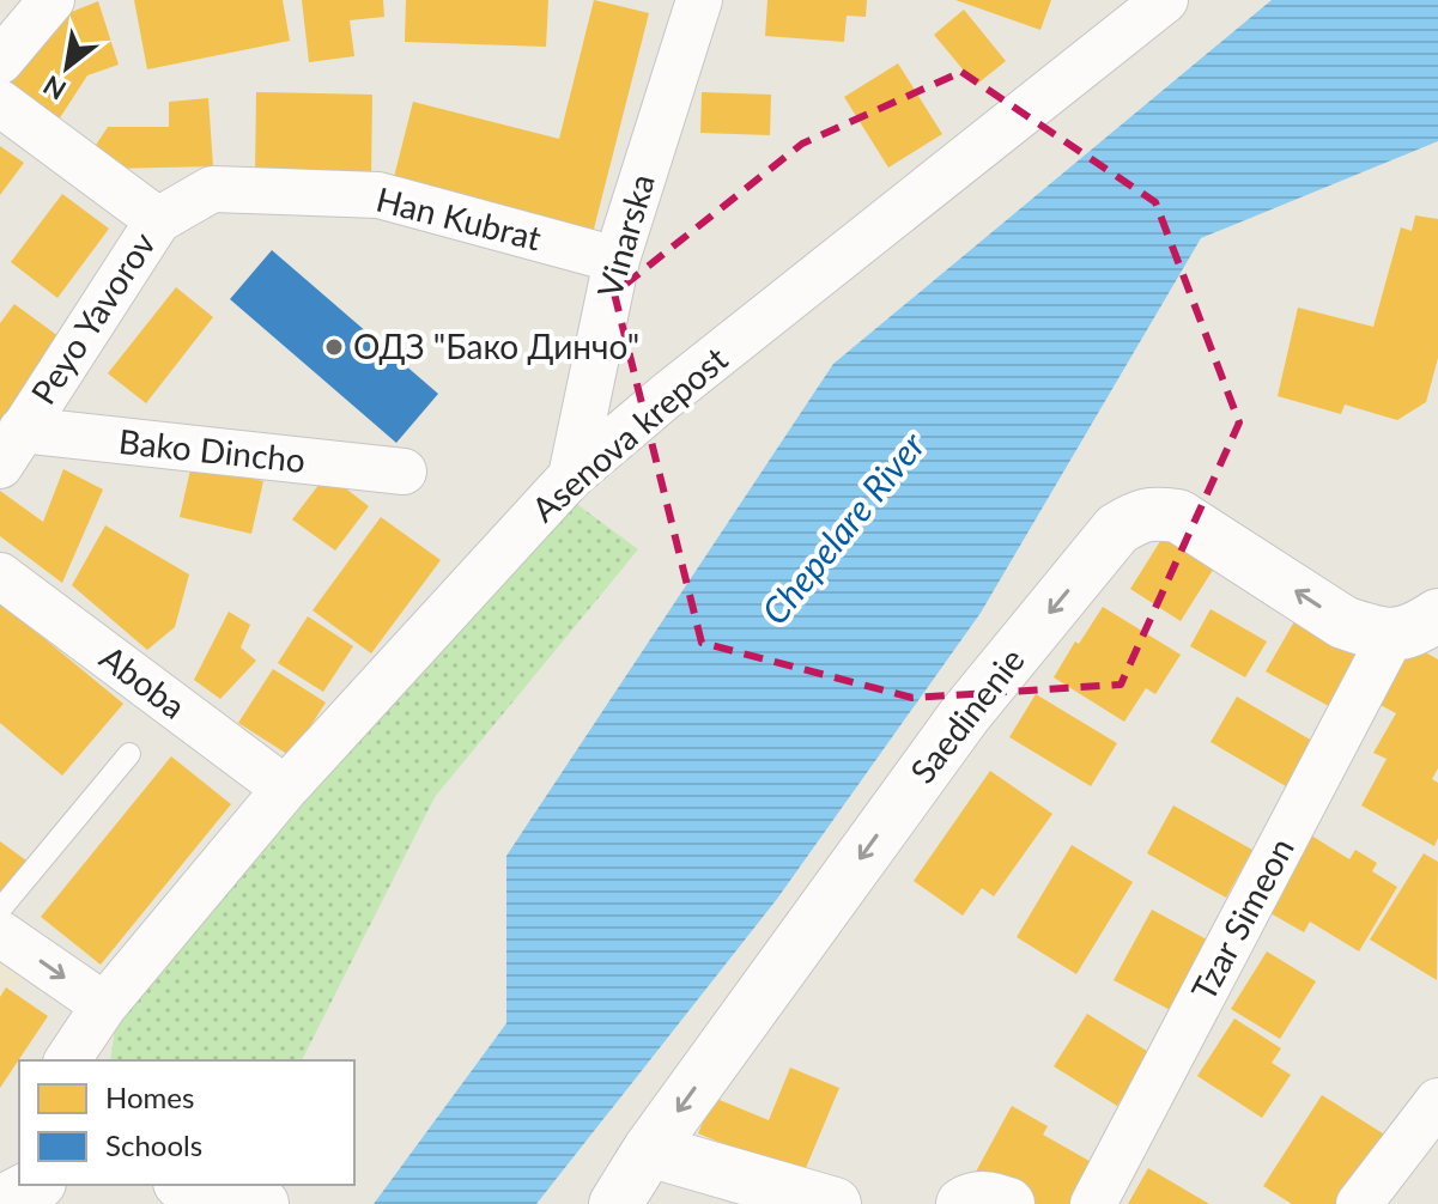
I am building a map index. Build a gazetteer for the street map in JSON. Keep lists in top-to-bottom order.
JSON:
{
  "streets": {
    "street": [
      "Han Kubrat",
      "Vinarska",
      "Peyo Yavorov",
      "Asenova krepost",
      "Bako Dincho",
      "Aboba",
      "Saedinenie",
      "Tzar Simeon"
    ]
  },
  "crossings": [
    ["Han Kubrat", "Vinarska"],
    ["Han Kubrat", "Peyo Yavorov"],
    ["Vinarska", "Asenova krepost"],
    ["Peyo Yavorov", "Bako Dincho"],
    ["Asenova krepost", "Aboba"],
    ["Saedinenie", "Tzar Simeon"]
  ],
  "one_way": ["Saedinenie"],
  "water": ["Chepelare River"],
  "places": ["ОДЗ \"Бако Динчо\""],
  "legend": ["Homes", "Schools"],
  "north": "bottom left"
}
